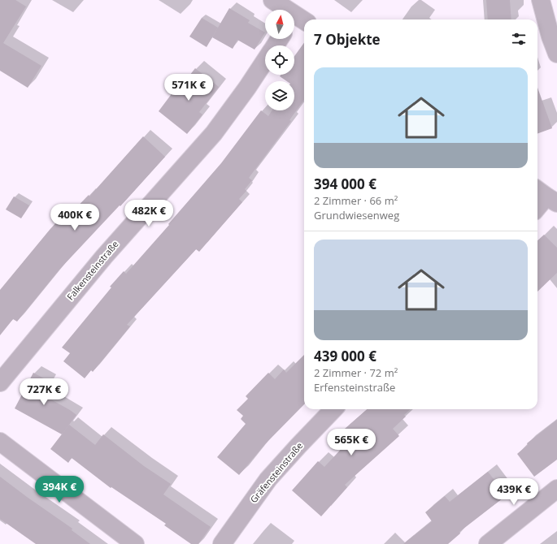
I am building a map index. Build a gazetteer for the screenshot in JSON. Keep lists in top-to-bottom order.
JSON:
{
  "streets": {
    "street": ["Falkensteinstraße", "Gräfensteinstraße"]
  },
  "north": "top",
  "page": {
    "heading": "7 Objekte",
    "list": [
      {
        "name": "394 000 €",
        "note": "2 Zimmer · 66 m² · Grundwiesenweg"
      },
      {
        "name": "439 000 €",
        "note": "2 Zimmer · 72 m² · Erfensteinstraße"
      }
    ],
    "price": [
      "571K €",
      "482K €",
      "400K €",
      "727K €",
      "565K €",
      "394K €",
      "439K €"
    ]
  }
}
